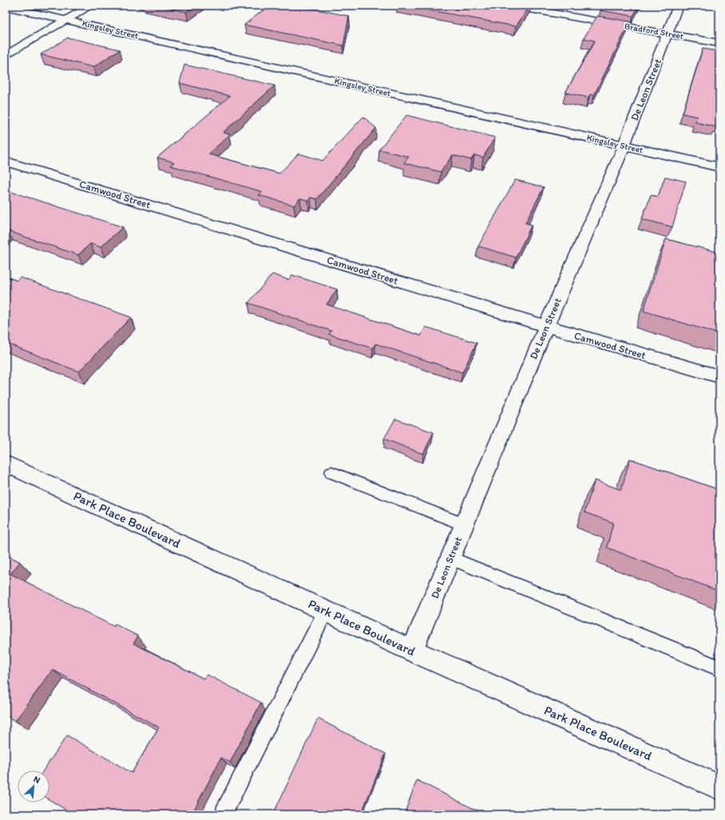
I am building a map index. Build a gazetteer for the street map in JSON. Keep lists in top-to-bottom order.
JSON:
{
  "streets": {
    "street": [
      "Kingsley Street",
      "Bradford Street",
      "De Leon Street",
      "Camwood Street",
      "Park Place Boulevard"
    ]
  },
  "crossings": [
    ["Kingsley Street", "De Leon Street"],
    ["Bradford Street", "De Leon Street"],
    ["De Leon Street", "Camwood Street"],
    ["De Leon Street", "Park Place Boulevard"]
  ],
  "north": "top right"
}
